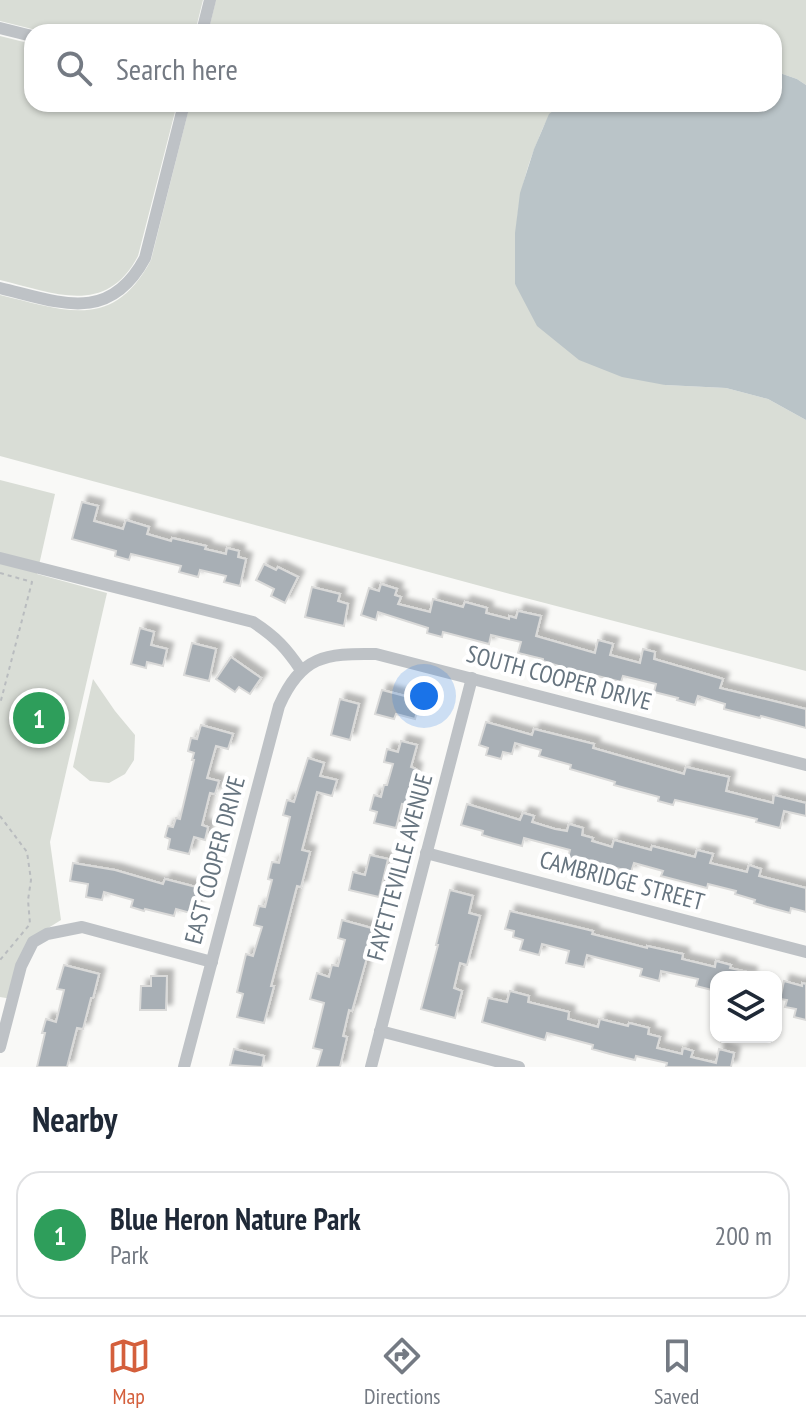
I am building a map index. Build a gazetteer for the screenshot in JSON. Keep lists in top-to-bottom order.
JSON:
{
  "streets": {
    "street": [
      "SOUTH COOPER DRIVE",
      "EAST COOPER DRIVE",
      "FAYETTEVILLE AVENUE",
      "CAMBRIDGE STREET"
    ]
  },
  "crossings": [
    ["SOUTH COOPER DRIVE", "EAST COOPER DRIVE"],
    ["SOUTH COOPER DRIVE", "FAYETTEVILLE AVENUE"],
    ["FAYETTEVILLE AVENUE", "CAMBRIDGE STREET"]
  ],
  "page": {
    "search": "Search here",
    "pins": "1",
    "heading": "Nearby",
    "list": [
      {
        "mark": "1",
        "name": "Blue Heron Nature Park",
        "note": "Park",
        "value": "200 m"
      }
    ],
    "nav": ["Map", "Directions", "Saved"]
  }
}
